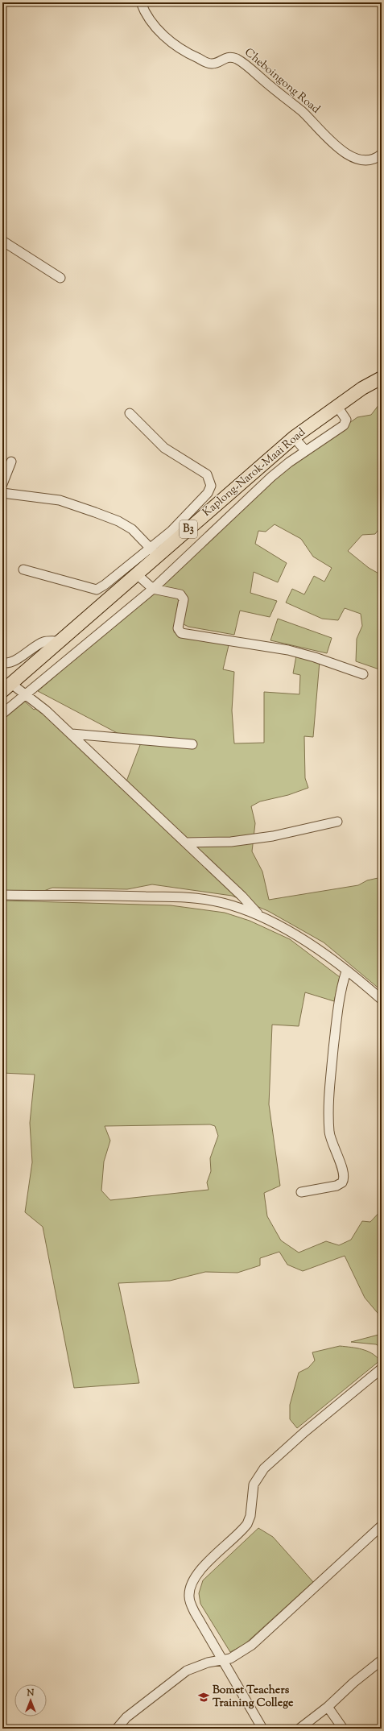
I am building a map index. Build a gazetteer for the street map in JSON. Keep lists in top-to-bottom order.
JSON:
{
  "streets": {
    "highway": ["Kaplong-Narok-Maai Road", "B3"],
    "street": ["Cheboingong Road"]
  },
  "places": {
    "school or university": ["Bomet Teachers Training College"]
  },
  "north": "top"
}
